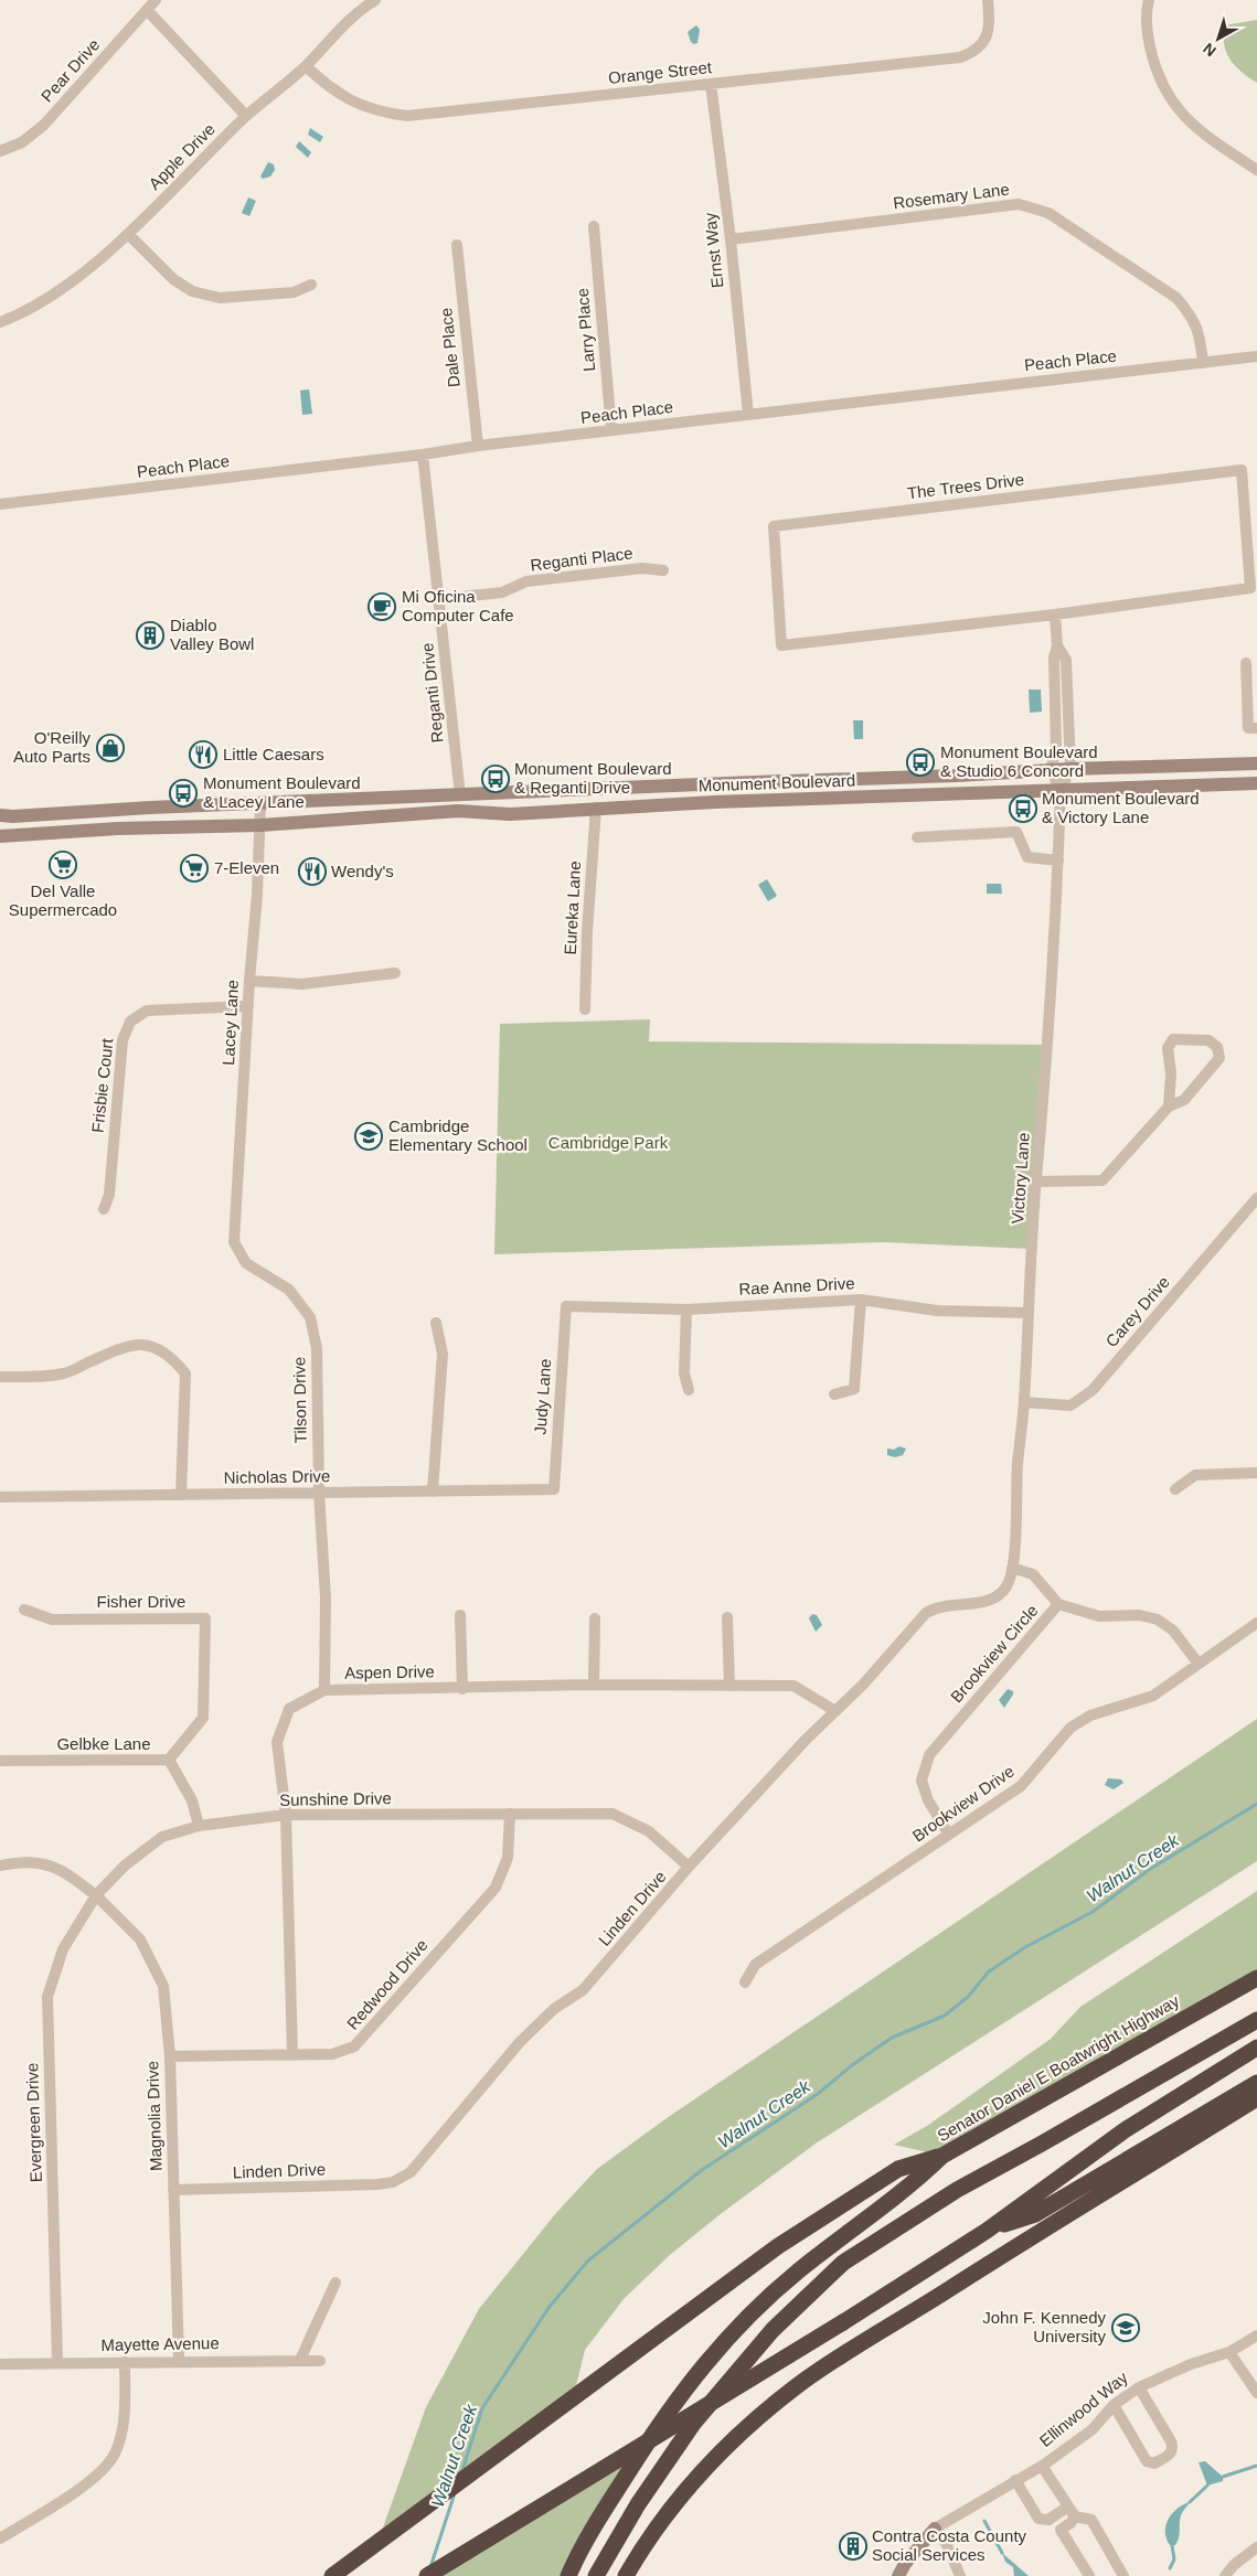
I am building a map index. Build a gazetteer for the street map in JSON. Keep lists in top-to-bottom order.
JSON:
{
  "streets": {
    "highway": ["Senator Daniel E Boatwright Highway"],
    "main road": ["Monument Boulevard", "Ellinwood Way"],
    "street": [
      "Pear Drive",
      "Orange Street",
      "Apple Drive",
      "Rosemary Lane",
      "Ernst Way",
      "Larry Place",
      "Dale Place",
      "Peach Place",
      "The Trees Drive",
      "Reganti Place",
      "Reganti Drive",
      "Eureka Lane",
      "Lacey Lane",
      "Frisbie Court",
      "Victory Lane",
      "Rae Anne Drive",
      "Carey Drive",
      "Judy Lane",
      "Tilson Drive",
      "Nicholas Drive",
      "Fisher Drive",
      "Brookview Circle",
      "Aspen Drive",
      "Gelbke Lane",
      "Sunshine Drive",
      "Brookview Drive",
      "Linden Drive",
      "Redwood Drive",
      "Magnolia Drive",
      "Evergreen Drive",
      "Mayette Avenue"
    ]
  },
  "crossings": [
    ["Orange Street", "Apple Drive"],
    ["Orange Street", "Ernst Way"],
    ["Rosemary Lane", "Ernst Way"],
    ["Rosemary Lane", "Peach Place"],
    ["Ernst Way", "Peach Place"],
    ["Larry Place", "Peach Place"],
    ["Dale Place", "Peach Place"],
    ["Peach Place", "Reganti Drive"],
    ["Reganti Place", "Reganti Drive"],
    ["Reganti Drive", "Monument Boulevard"],
    ["Monument Boulevard", "Eureka Lane"],
    ["Monument Boulevard", "Lacey Lane"],
    ["Monument Boulevard", "Victory Lane"],
    ["Lacey Lane", "Frisbie Court"],
    ["Lacey Lane", "Tilson Drive"],
    ["Victory Lane", "Rae Anne Drive"],
    ["Victory Lane", "Carey Drive"],
    ["Victory Lane", "Linden Drive"],
    ["Rae Anne Drive", "Judy Lane"],
    ["Judy Lane", "Nicholas Drive"],
    ["Tilson Drive", "Nicholas Drive"],
    ["Tilson Drive", "Aspen Drive"],
    ["Fisher Drive", "Gelbke Lane"],
    ["Brookview Circle", "Brookview Drive"],
    ["Aspen Drive", "Sunshine Drive"],
    ["Aspen Drive", "Linden Drive"],
    ["Aspen Drive", "Redwood Drive"],
    ["Gelbke Lane", "Sunshine Drive"],
    ["Sunshine Drive", "Linden Drive"],
    ["Sunshine Drive", "Redwood Drive"],
    ["Sunshine Drive", "Magnolia Drive"],
    ["Sunshine Drive", "Evergreen Drive"],
    ["Linden Drive", "Magnolia Drive"],
    ["Redwood Drive", "Magnolia Drive"],
    ["Magnolia Drive", "Evergreen Drive"],
    ["Magnolia Drive", "Mayette Avenue"],
    ["Evergreen Drive", "Mayette Avenue"]
  ],
  "water": ["Walnut Creek"],
  "parks": ["Cambridge Park"],
  "places": {
    "cafe": ["Mi Oficina Computer Cafe"],
    "building": ["Diablo Valley Bowl", "Contra Costa County Social Services"],
    "shop": ["O'Reilly Auto Parts"],
    "restaurant": ["Little Caesars", "Wendy's"],
    "bus stop": [
      "Monument Boulevard & Studio 6 Concord",
      "Monument Boulevard & Reganti Drive",
      "Monument Boulevard & Lacey Lane",
      "Monument Boulevard & Victory Lane"
    ],
    "supermarket": ["Del Valle Supermercado", "7-Eleven"],
    "school or university": ["Cambridge Elementary School", "John F. Kennedy University"]
  },
  "north": "bottom left"
}
